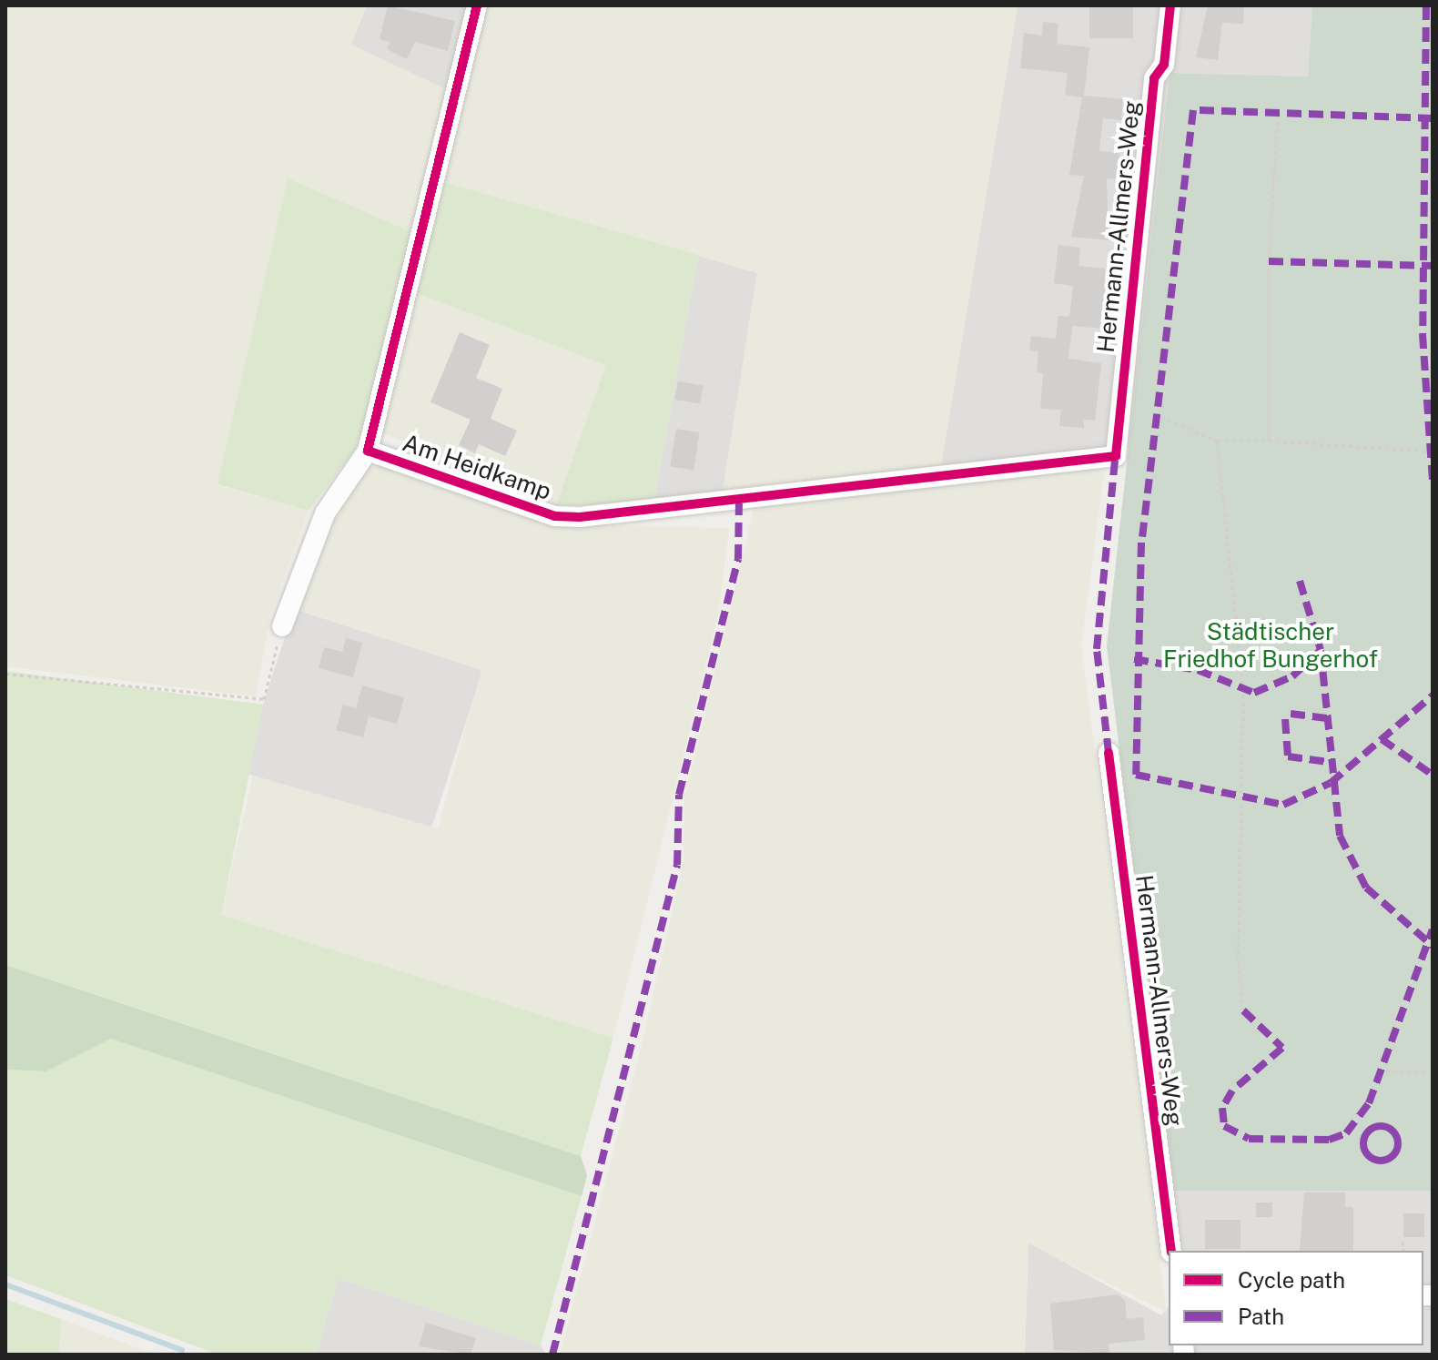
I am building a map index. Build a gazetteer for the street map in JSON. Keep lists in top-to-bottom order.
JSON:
{
  "streets": {
    "street": ["Hermann-Allmers-Weg", "Am Heidkamp"]
  },
  "crossings": [
    ["Hermann-Allmers-Weg", "Am Heidkamp"]
  ],
  "parks": ["Städtischer Friedhof Bungerhof"],
  "legend": ["Cycle path", "Path"]
}
